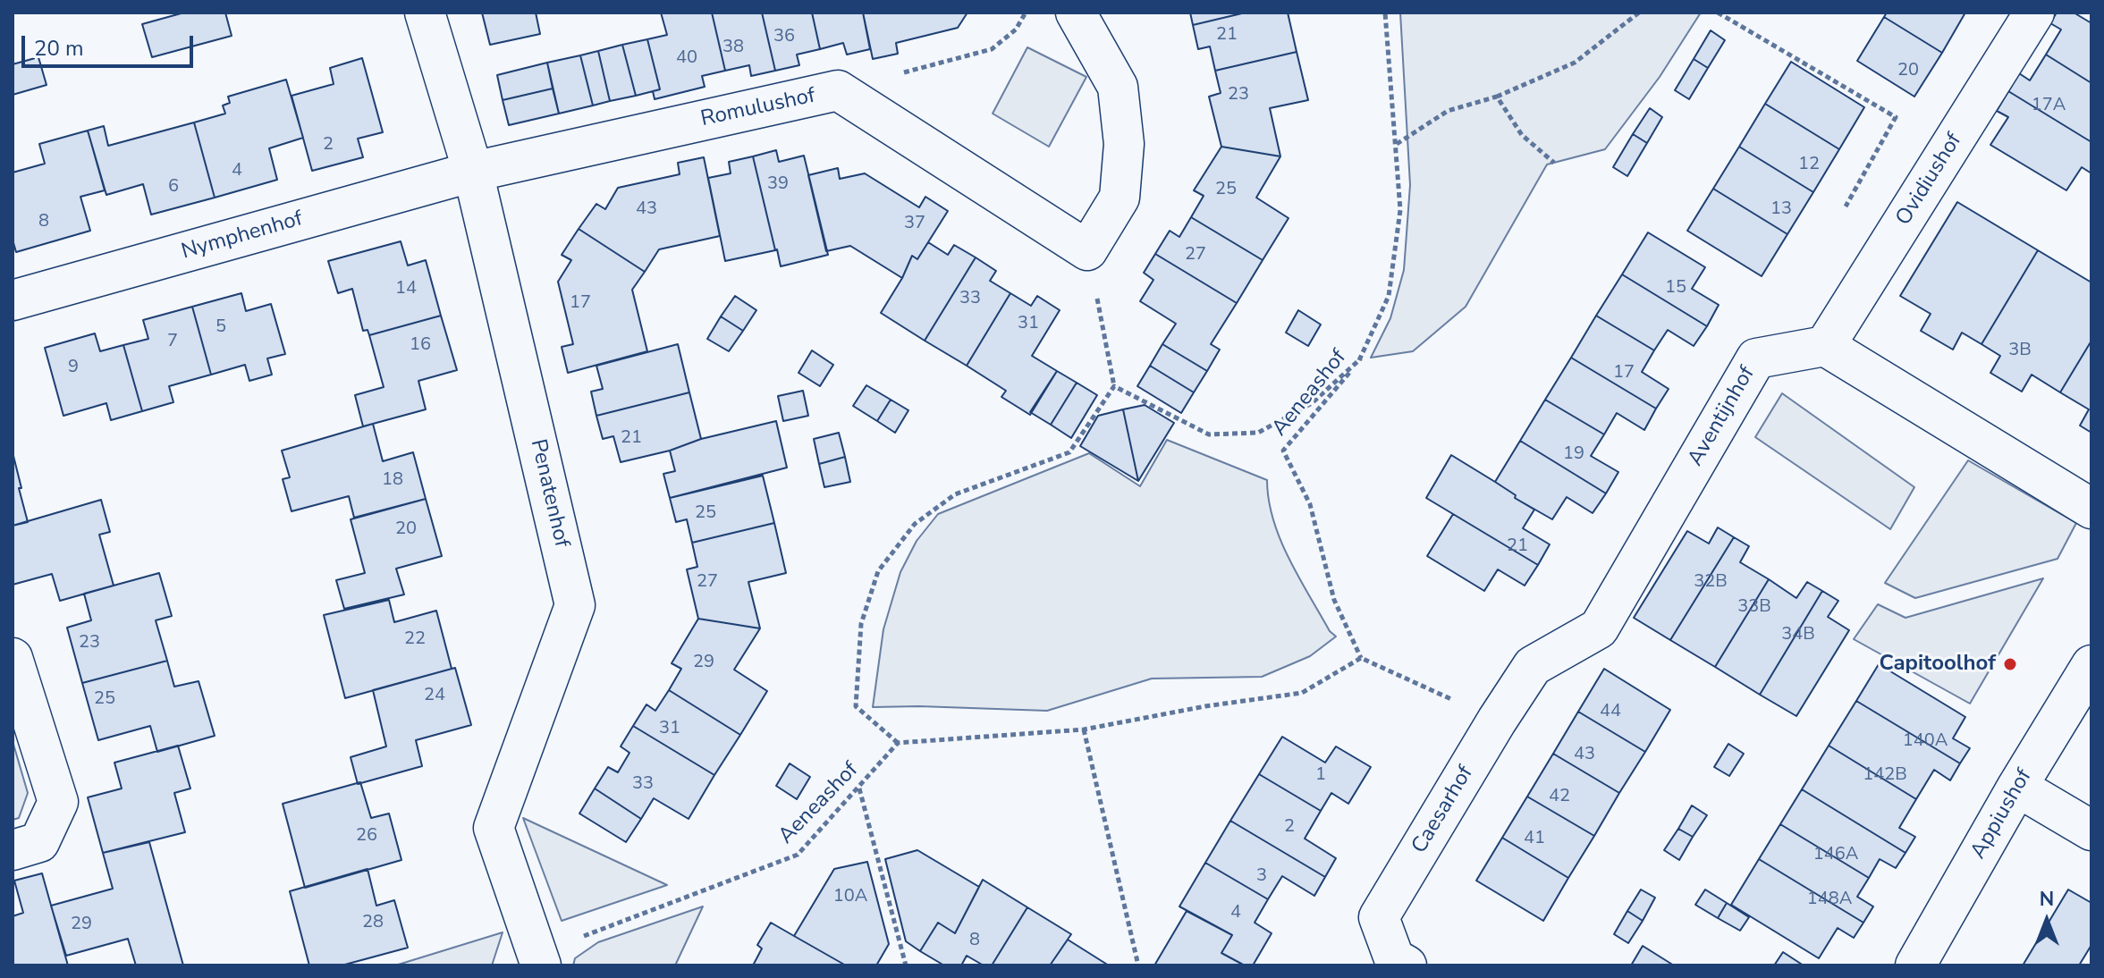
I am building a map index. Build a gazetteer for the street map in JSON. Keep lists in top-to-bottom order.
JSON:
{
  "streets": {
    "street": [
      "Romulushof",
      "Ovidiushof",
      "Nymphenhof",
      "Aventijnhof",
      "Penatenhof",
      "Caesarhof",
      "Appiushof"
    ],
    "path": ["Aeneashof"]
  },
  "crossings": [
    ["Romulushof", "Nymphenhof"],
    ["Romulushof", "Penatenhof"],
    ["Ovidiushof", "Aventijnhof"],
    ["Nymphenhof", "Penatenhof"],
    ["Aventijnhof", "Caesarhof"]
  ],
  "places": ["Capitoolhof"],
  "house_numbers": [
    "21",
    "36",
    "38",
    "40",
    "20",
    "23",
    "17A",
    "2",
    "12",
    "4",
    "39",
    "6",
    "25",
    "43",
    "13",
    "8",
    "37",
    "27",
    "15",
    "14",
    "33",
    "17",
    "31",
    "5",
    "7",
    "16",
    "3B",
    "9",
    "17",
    "21",
    "19",
    "18",
    "25",
    "20",
    "21",
    "27",
    "32B",
    "33B",
    "34B",
    "22",
    "23",
    "29",
    "24",
    "25",
    "44",
    "31",
    "140A",
    "43",
    "1",
    "142B",
    "33",
    "42",
    "2",
    "26",
    "41",
    "146A",
    "3",
    "10A",
    "148A",
    "4",
    "28",
    "29",
    "8"
  ],
  "scale_bar": "20 m",
  "north": "top"
}
